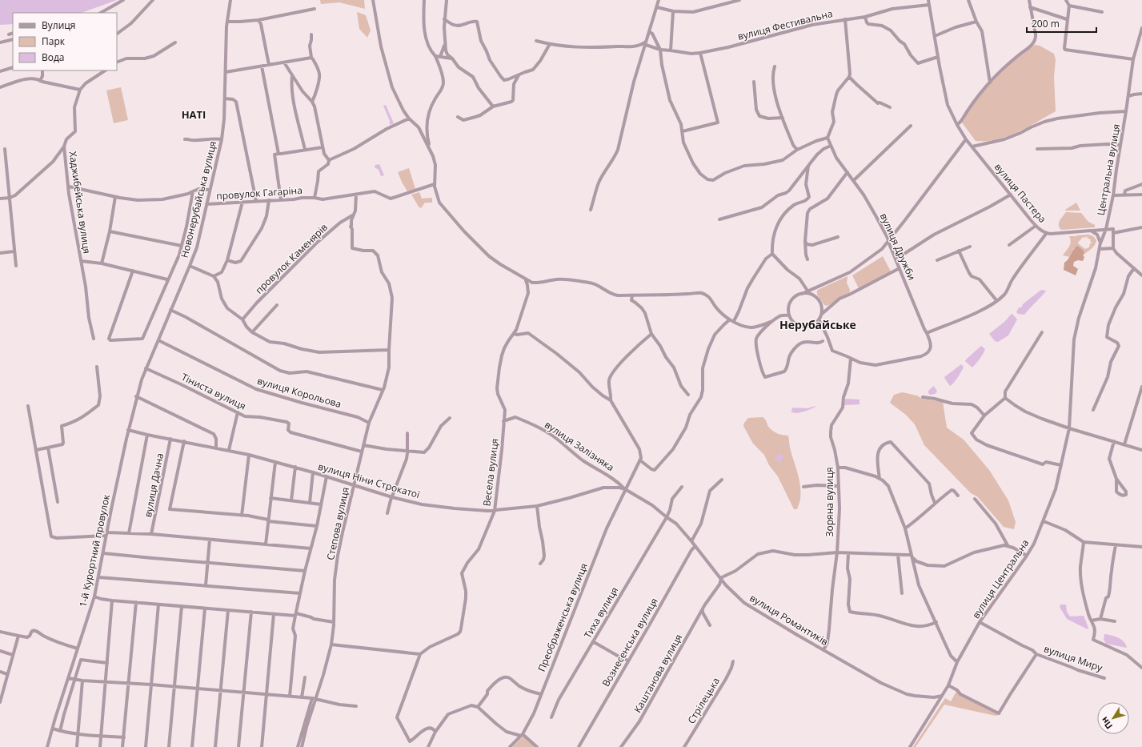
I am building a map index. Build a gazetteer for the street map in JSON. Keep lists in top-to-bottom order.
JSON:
{
  "streets": {
    "street": [
      "вулиця Фестивальна",
      "Центральна вулиця",
      "провулок Гагаріна",
      "вулиця Пастера",
      "Новонерубайська вулиця",
      "Хаджибейська вулиця",
      "вулиця Дружби",
      "провулок Каменярів",
      "Тіниста вулиця",
      "вулиця Корольова",
      "вулиця Залізняка",
      "Весела вулиця",
      "вулиця Ніни Строкатої",
      "вулиця Дачна",
      "Зоряна вулиця",
      "Степова вулиця",
      "1-й Курортний провулок",
      "вулиця Центральна",
      "Тиха вулиця",
      "Преображенська вулиця",
      "вулиця Романтиків",
      "Вознесенська вулиця",
      "вулиця Миру",
      "Каштанова вулиця",
      "Стрілецька"
    ]
  },
  "crossings": [
    ["вулиця Фестивальна", "вулиця Пастера"],
    ["Центральна вулиця", "вулиця Пастера"],
    ["провулок Гагаріна", "Новонерубайська вулиця"],
    ["Новонерубайська вулиця", "Тіниста вулиця"],
    ["Новонерубайська вулиця", "вулиця Корольова"],
    ["Новонерубайська вулиця", "вулиця Ніни Строкатої"],
    ["Новонерубайська вулиця", "1-й Курортний провулок"],
    ["вулиця Дружби", "Зоряна вулиця"],
    ["провулок Каменярів", "Степова вулиця"],
    ["Тіниста вулиця", "Степова вулиця"],
    ["вулиця Корольова", "Степова вулиця"],
    ["вулиця Залізняка", "Весела вулиця"],
    ["вулиця Залізняка", "вулиця Ніни Строкатої"],
    ["вулиця Залізняка", "Преображенська вулиця"],
    ["вулиця Залізняка", "вулиця Романтиків"],
    ["Весела вулиця", "вулиця Ніни Строкатої"],
    ["вулиця Ніни Строкатої", "вулиця Дачна"],
    ["вулиця Ніни Строкатої", "Степова вулиця"],
    ["вулиця Ніни Строкатої", "1-й Курортний провулок"],
    ["вулиця Ніни Строкатої", "Преображенська вулиця"],
    ["вулиця Ніни Строкатої", "вулиця Романтиків"],
    ["Зоряна вулиця", "вулиця Романтиків"],
    ["вулиця Центральна", "вулиця Романтиків"],
    ["вулиця Центральна", "вулиця Миру"],
    ["Тиха вулиця", "вулиця Романтиків"],
    ["Преображенська вулиця", "вулиця Романтиків"],
    ["вулиця Романтиків", "Вознесенська вулиця"],
    ["вулиця Романтиків", "Каштанова вулиця"]
  ],
  "districts": ["НАТІ", "Нерубайське"],
  "legend": ["Вулиця", "Парк", "Вода"],
  "scale_bar": "200 m",
  "north": "bottom left"
}
